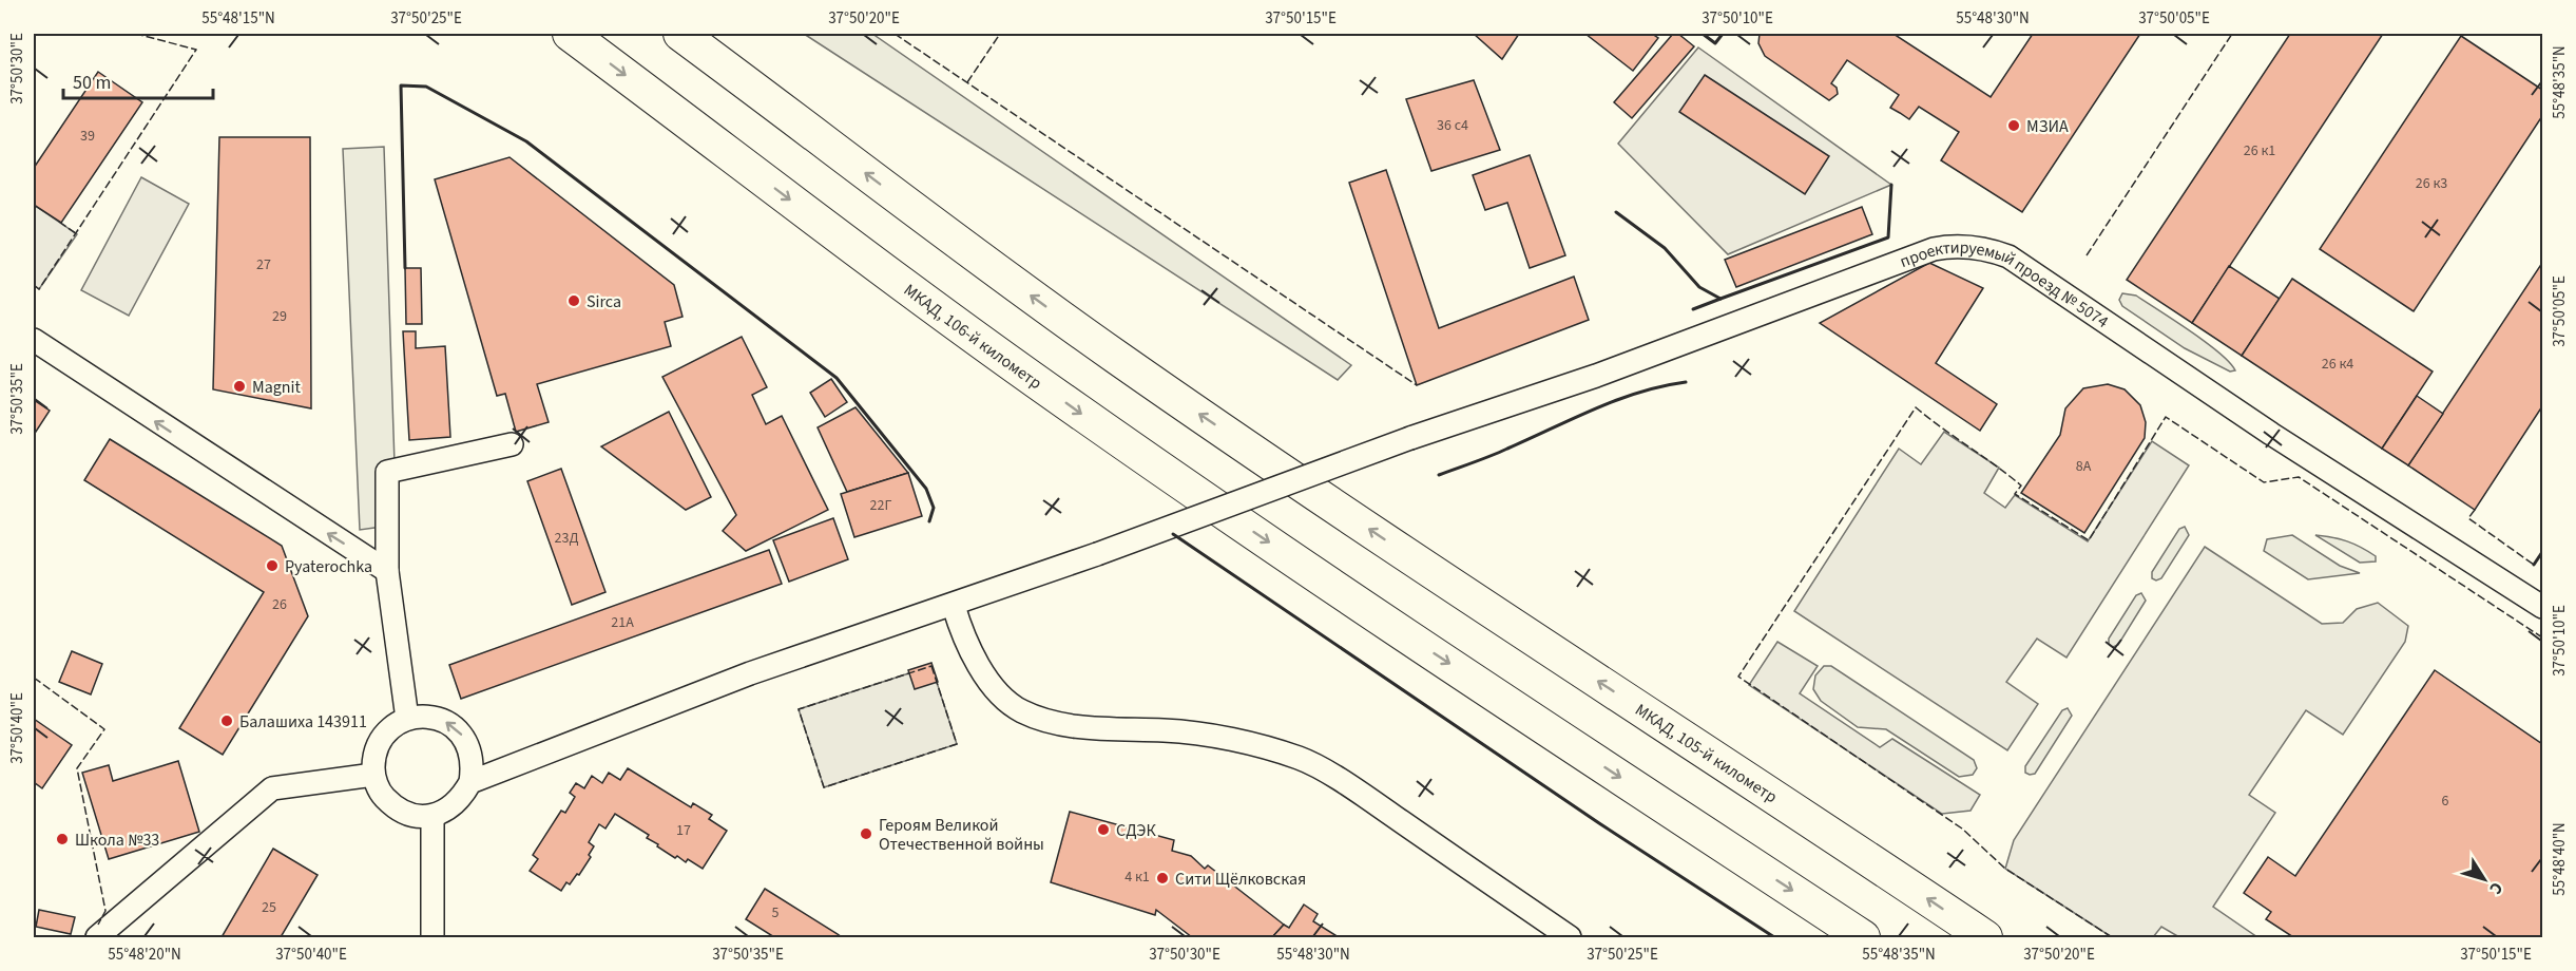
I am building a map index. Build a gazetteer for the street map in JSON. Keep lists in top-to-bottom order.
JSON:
{
  "streets": {
    "highway": ["МКАД, 106-й километр", "МКАД, 105-й километр"],
    "street": ["проектируемый проезд № 5074"]
  },
  "one_way": ["МКАД, 106-й километр", "МКАД, 105-й километр"],
  "places": [
    "МЗИА",
    "Sirca",
    "Magnit",
    "Pyaterochka",
    "Балашиха 143911",
    "СДЭК",
    "Героям Великой Отечественной войны",
    "Школа №33",
    "Сити Щёлковская"
  ],
  "house_numbers": [
    "36 с4",
    "39",
    "26 к1",
    "26 к3",
    "27",
    "29",
    "26 к4",
    "8А",
    "22Г",
    "23Д",
    "26",
    "21A",
    "6",
    "17",
    "4 к1",
    "25",
    "5"
  ],
  "scale_bar": "50 m",
  "north": "bottom right",
  "coordinates": [
    "55°48'15\"N",
    "37°50'25\"E",
    "37°50'20\"E",
    "37°50'15\"E",
    "37°50'10\"E",
    "55°48'30\"N",
    "37°50'05\"E",
    "37°50'30\"E",
    "55°48'35\"N",
    "37°50'35\"E",
    "37°50'40\"E",
    "55°48'40\"N",
    "55°48'20\"N"
  ]
}
